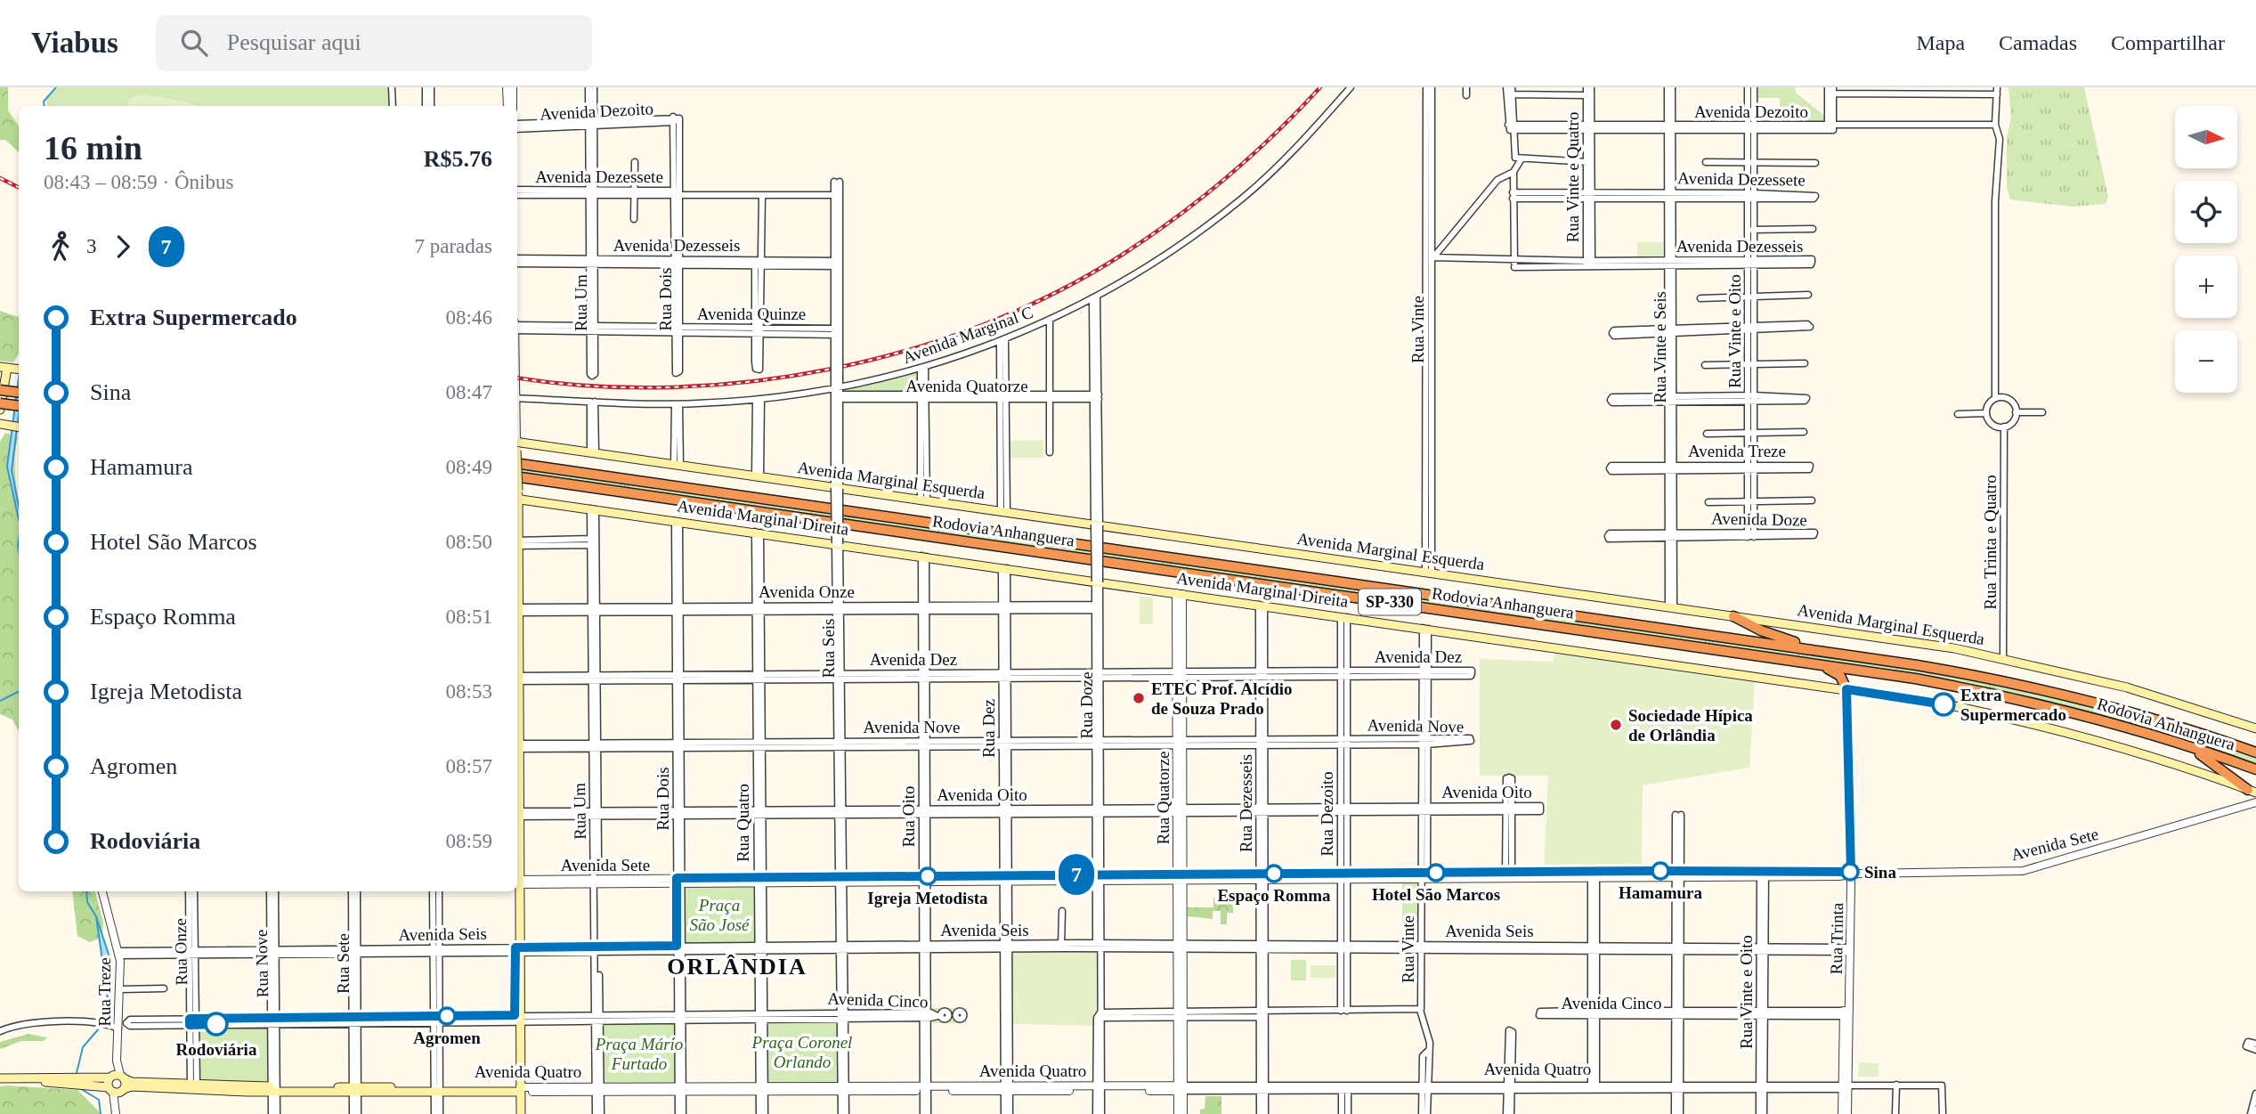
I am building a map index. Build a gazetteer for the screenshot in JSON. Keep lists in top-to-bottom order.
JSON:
{
  "streets": {
    "highway": ["Rodovia Anhanguera", "SP-330"],
    "main road": ["Avenida Marginal Esquerda", "Avenida Marginal Direita", "Avenida Quatro"],
    "street": [
      "Avenida Dezoito",
      "Avenida Dezessete",
      "Rua Vinte e Quatro",
      "Avenida Dezesseis",
      "Rua Dois",
      "Rua Um",
      "Avenida Quinze",
      "Rua Vinte",
      "Rua Vinte e Oito",
      "Avenida Marginal C",
      "Rua Vinte e Seis",
      "Avenida Quatorze",
      "Avenida Treze",
      "Avenida Doze",
      "Rua Trinta e Quatro",
      "Avenida Onze",
      "Rua Seis",
      "Avenida Dez",
      "Rua Doze",
      "Avenida Nove",
      "Rua Dez",
      "Avenida Oito",
      "Rua Quatorze",
      "Rua Dezesseis",
      "Rua Dezoito",
      "Rua Oito",
      "Rua Quatro",
      "Avenida Sete",
      "Avenida Seis",
      "Rua Trinta",
      "Rua Onze",
      "Rua Nove",
      "Rua Sete",
      "Rua Treze",
      "Avenida Cinco"
    ]
  },
  "crossings": [
    ["Avenida Dezoito", "Rua Vinte e Quatro"],
    ["Avenida Dezoito", "Rua Dois"],
    ["Avenida Dezoito", "Rua Um"],
    ["Avenida Dezoito", "Rua Vinte e Oito"],
    ["Avenida Dezoito", "Rua Vinte e Seis"],
    ["Avenida Dezessete", "Rua Vinte e Quatro"],
    ["Avenida Dezessete", "Rua Dois"],
    ["Avenida Dezessete", "Rua Um"],
    ["Avenida Dezessete", "Rua Vinte e Oito"],
    ["Avenida Dezessete", "Rua Vinte e Seis"],
    ["Avenida Dezessete", "Rua Seis"],
    ["Rua Vinte e Quatro", "Avenida Dezesseis"],
    ["Avenida Dezesseis", "Rua Dois"],
    ["Avenida Dezesseis", "Rua Um"],
    ["Avenida Dezesseis", "Rua Vinte"],
    ["Avenida Dezesseis", "Rua Vinte e Oito"],
    ["Avenida Dezesseis", "Rua Vinte e Seis"],
    ["Avenida Dezesseis", "Rua Seis"],
    ["Rua Dois", "Avenida Quinze"],
    ["Rua Dois", "Avenida Marginal Direita"],
    ["Rua Dois", "Avenida Onze"],
    ["Rua Dois", "Avenida Dez"],
    ["Rua Dois", "Avenida Nove"],
    ["Rua Dois", "Avenida Oito"],
    ["Rua Dois", "Avenida Sete"],
    ["Rua Dois", "Avenida Seis"],
    ["Rua Dois", "Avenida Cinco"],
    ["Rua Dois", "Avenida Quatro"],
    ["Rua Um", "Avenida Quinze"],
    ["Rua Um", "Avenida Marginal Direita"],
    ["Rua Um", "Avenida Onze"],
    ["Rua Um", "Avenida Dez"],
    ["Rua Um", "Avenida Nove"],
    ["Rua Um", "Avenida Oito"],
    ["Rua Um", "Avenida Sete"],
    ["Rua Um", "Avenida Seis"],
    ["Rua Um", "Avenida Cinco"],
    ["Rua Um", "Avenida Quatro"],
    ["Avenida Quinze", "Rua Seis"],
    ["Rua Vinte", "Avenida Marginal Esquerda"],
    ["Rua Vinte", "Avenida Marginal Direita"],
    ["Rua Vinte", "Avenida Dez"],
    ["Rua Vinte", "Avenida Nove"],
    ["Rua Vinte", "Avenida Oito"],
    ["Rua Vinte", "Avenida Sete"],
    ["Rua Vinte", "Avenida Seis"],
    ["Rua Vinte", "Avenida Quatro"],
    ["Rua Vinte e Oito", "Avenida Treze"],
    ["Rua Vinte e Oito", "Avenida Doze"],
    ["Rua Vinte e Oito", "Avenida Sete"],
    ["Rua Vinte e Oito", "Avenida Seis"],
    ["Rua Vinte e Oito", "Avenida Cinco"],
    ["Rua Vinte e Oito", "Avenida Quatro"],
    ["Avenida Marginal C", "Avenida Quatorze"],
    ["Avenida Marginal C", "Rua Seis"],
    ["Avenida Marginal C", "Rua Doze"],
    ["Rua Vinte e Seis", "Avenida Treze"],
    ["Rua Vinte e Seis", "Avenida Marginal Esquerda"],
    ["Rua Vinte e Seis", "Avenida Doze"],
    ["Avenida Quatorze", "Rua Seis"],
    ["Avenida Quatorze", "Rua Doze"],
    ["Avenida Marginal Esquerda", "Rua Trinta e Quatro"],
    ["Avenida Marginal Esquerda", "Rua Seis"],
    ["Avenida Marginal Esquerda", "Rua Doze"],
    ["Avenida Marginal Direita", "Rua Seis"],
    ["Avenida Marginal Direita", "Rua Doze"],
    ["Avenida Marginal Direita", "Rua Dez"],
    ["Avenida Marginal Direita", "Rua Quatorze"],
    ["Avenida Marginal Direita", "Rua Dezesseis"],
    ["Avenida Marginal Direita", "Rua Dezoito"],
    ["Avenida Marginal Direita", "Rua Oito"],
    ["Avenida Marginal Direita", "Rua Quatro"],
    ["Avenida Marginal Direita", "Rua Trinta"],
    ["Avenida Onze", "Rua Seis"],
    ["Avenida Onze", "Rua Doze"],
    ["Avenida Onze", "Rua Dez"],
    ["Avenida Onze", "Rua Oito"],
    ["Avenida Onze", "Rua Quatro"],
    ["Rua Seis", "Avenida Dez"],
    ["Rua Seis", "Avenida Nove"],
    ["Rua Seis", "Avenida Oito"],
    ["Rua Seis", "Avenida Sete"],
    ["Rua Seis", "Avenida Seis"],
    ["Rua Seis", "Avenida Cinco"],
    ["Rua Seis", "Avenida Quatro"],
    ["Avenida Dez", "Rua Doze"],
    ["Avenida Dez", "Rua Dez"],
    ["Avenida Dez", "Rua Quatorze"],
    ["Avenida Dez", "Rua Dezesseis"],
    ["Avenida Dez", "Rua Dezoito"],
    ["Avenida Dez", "Rua Oito"],
    ["Avenida Dez", "Rua Quatro"],
    ["Rua Doze", "Avenida Nove"],
    ["Rua Doze", "Avenida Oito"],
    ["Rua Doze", "Avenida Sete"],
    ["Rua Doze", "Avenida Seis"],
    ["Rua Doze", "Avenida Quatro"],
    ["Avenida Nove", "Rua Dez"],
    ["Avenida Nove", "Rua Quatorze"],
    ["Avenida Nove", "Rua Dezesseis"],
    ["Avenida Nove", "Rua Dezoito"],
    ["Avenida Nove", "Rua Oito"],
    ["Avenida Nove", "Rua Quatro"],
    ["Rua Dez", "Avenida Oito"],
    ["Rua Dez", "Avenida Sete"],
    ["Rua Dez", "Avenida Seis"],
    ["Rua Dez", "Avenida Quatro"],
    ["Avenida Oito", "Rua Quatorze"],
    ["Avenida Oito", "Rua Dezesseis"],
    ["Avenida Oito", "Rua Dezoito"],
    ["Avenida Oito", "Rua Oito"],
    ["Avenida Oito", "Rua Quatro"],
    ["Rua Quatorze", "Avenida Sete"],
    ["Rua Quatorze", "Avenida Seis"],
    ["Rua Quatorze", "Avenida Quatro"],
    ["Rua Dezesseis", "Avenida Sete"],
    ["Rua Dezesseis", "Avenida Seis"],
    ["Rua Dezesseis", "Avenida Quatro"],
    ["Rua Dezoito", "Avenida Sete"],
    ["Rua Dezoito", "Avenida Seis"],
    ["Rua Oito", "Avenida Sete"],
    ["Rua Oito", "Avenida Seis"],
    ["Rua Oito", "Avenida Cinco"],
    ["Rua Oito", "Avenida Quatro"],
    ["Rua Quatro", "Avenida Sete"],
    ["Rua Quatro", "Avenida Seis"],
    ["Rua Quatro", "Avenida Cinco"],
    ["Rua Quatro", "Avenida Quatro"],
    ["Avenida Sete", "Rua Trinta"],
    ["Avenida Seis", "Rua Trinta"],
    ["Avenida Seis", "Rua Onze"],
    ["Avenida Seis", "Rua Nove"],
    ["Avenida Seis", "Rua Sete"],
    ["Avenida Seis", "Rua Treze"],
    ["Rua Trinta", "Avenida Cinco"],
    ["Rua Trinta", "Avenida Quatro"],
    ["Rua Onze", "Avenida Cinco"],
    ["Rua Onze", "Avenida Quatro"],
    ["Rua Nove", "Avenida Cinco"],
    ["Rua Nove", "Avenida Quatro"],
    ["Rua Sete", "Avenida Cinco"],
    ["Rua Sete", "Avenida Quatro"],
    ["Rua Treze", "Avenida Quatro"]
  ],
  "districts": ["ORLÂNDIA"],
  "parks": ["Praça São José", "Praça Coronel Orlando", "Praça Mário Furtado"],
  "places": [
    "ETEC Prof. Alcídio de Souza Prado",
    "Extra Supermercado",
    "Sociedade Hípica de Orlândia",
    "Hamamura",
    "Sina",
    "Hotel São Marcos",
    "Espaço Romma",
    "Igreja Metodista",
    "Agromen",
    "Rodoviária"
  ],
  "lines": ["bus line 7"],
  "north": "right",
  "page": {
    "header": "Viabus",
    "search": "Pesquisar aqui",
    "nav": ["Mapa", "Camadas", "Compartilhar"],
    "on_map": "7",
    "map_buttons": ["+", "−"],
    "heading": ["16 min", "08:43 – 08:59 · Ônibus", "R$5.76"],
    "legs": ["3", "7", "7 paradas"],
    "list": [
      {
        "name": "Extra Supermercado",
        "value": "08:46"
      },
      {
        "name": "Sina",
        "value": "08:47"
      },
      {
        "name": "Hamamura",
        "value": "08:49"
      },
      {
        "name": "Hotel São Marcos",
        "value": "08:50"
      },
      {
        "name": "Espaço Romma",
        "value": "08:51"
      },
      {
        "name": "Igreja Metodista",
        "value": "08:53"
      },
      {
        "name": "Agromen",
        "value": "08:57"
      },
      {
        "name": "Rodoviária",
        "value": "08:59"
      }
    ]
  }
}
